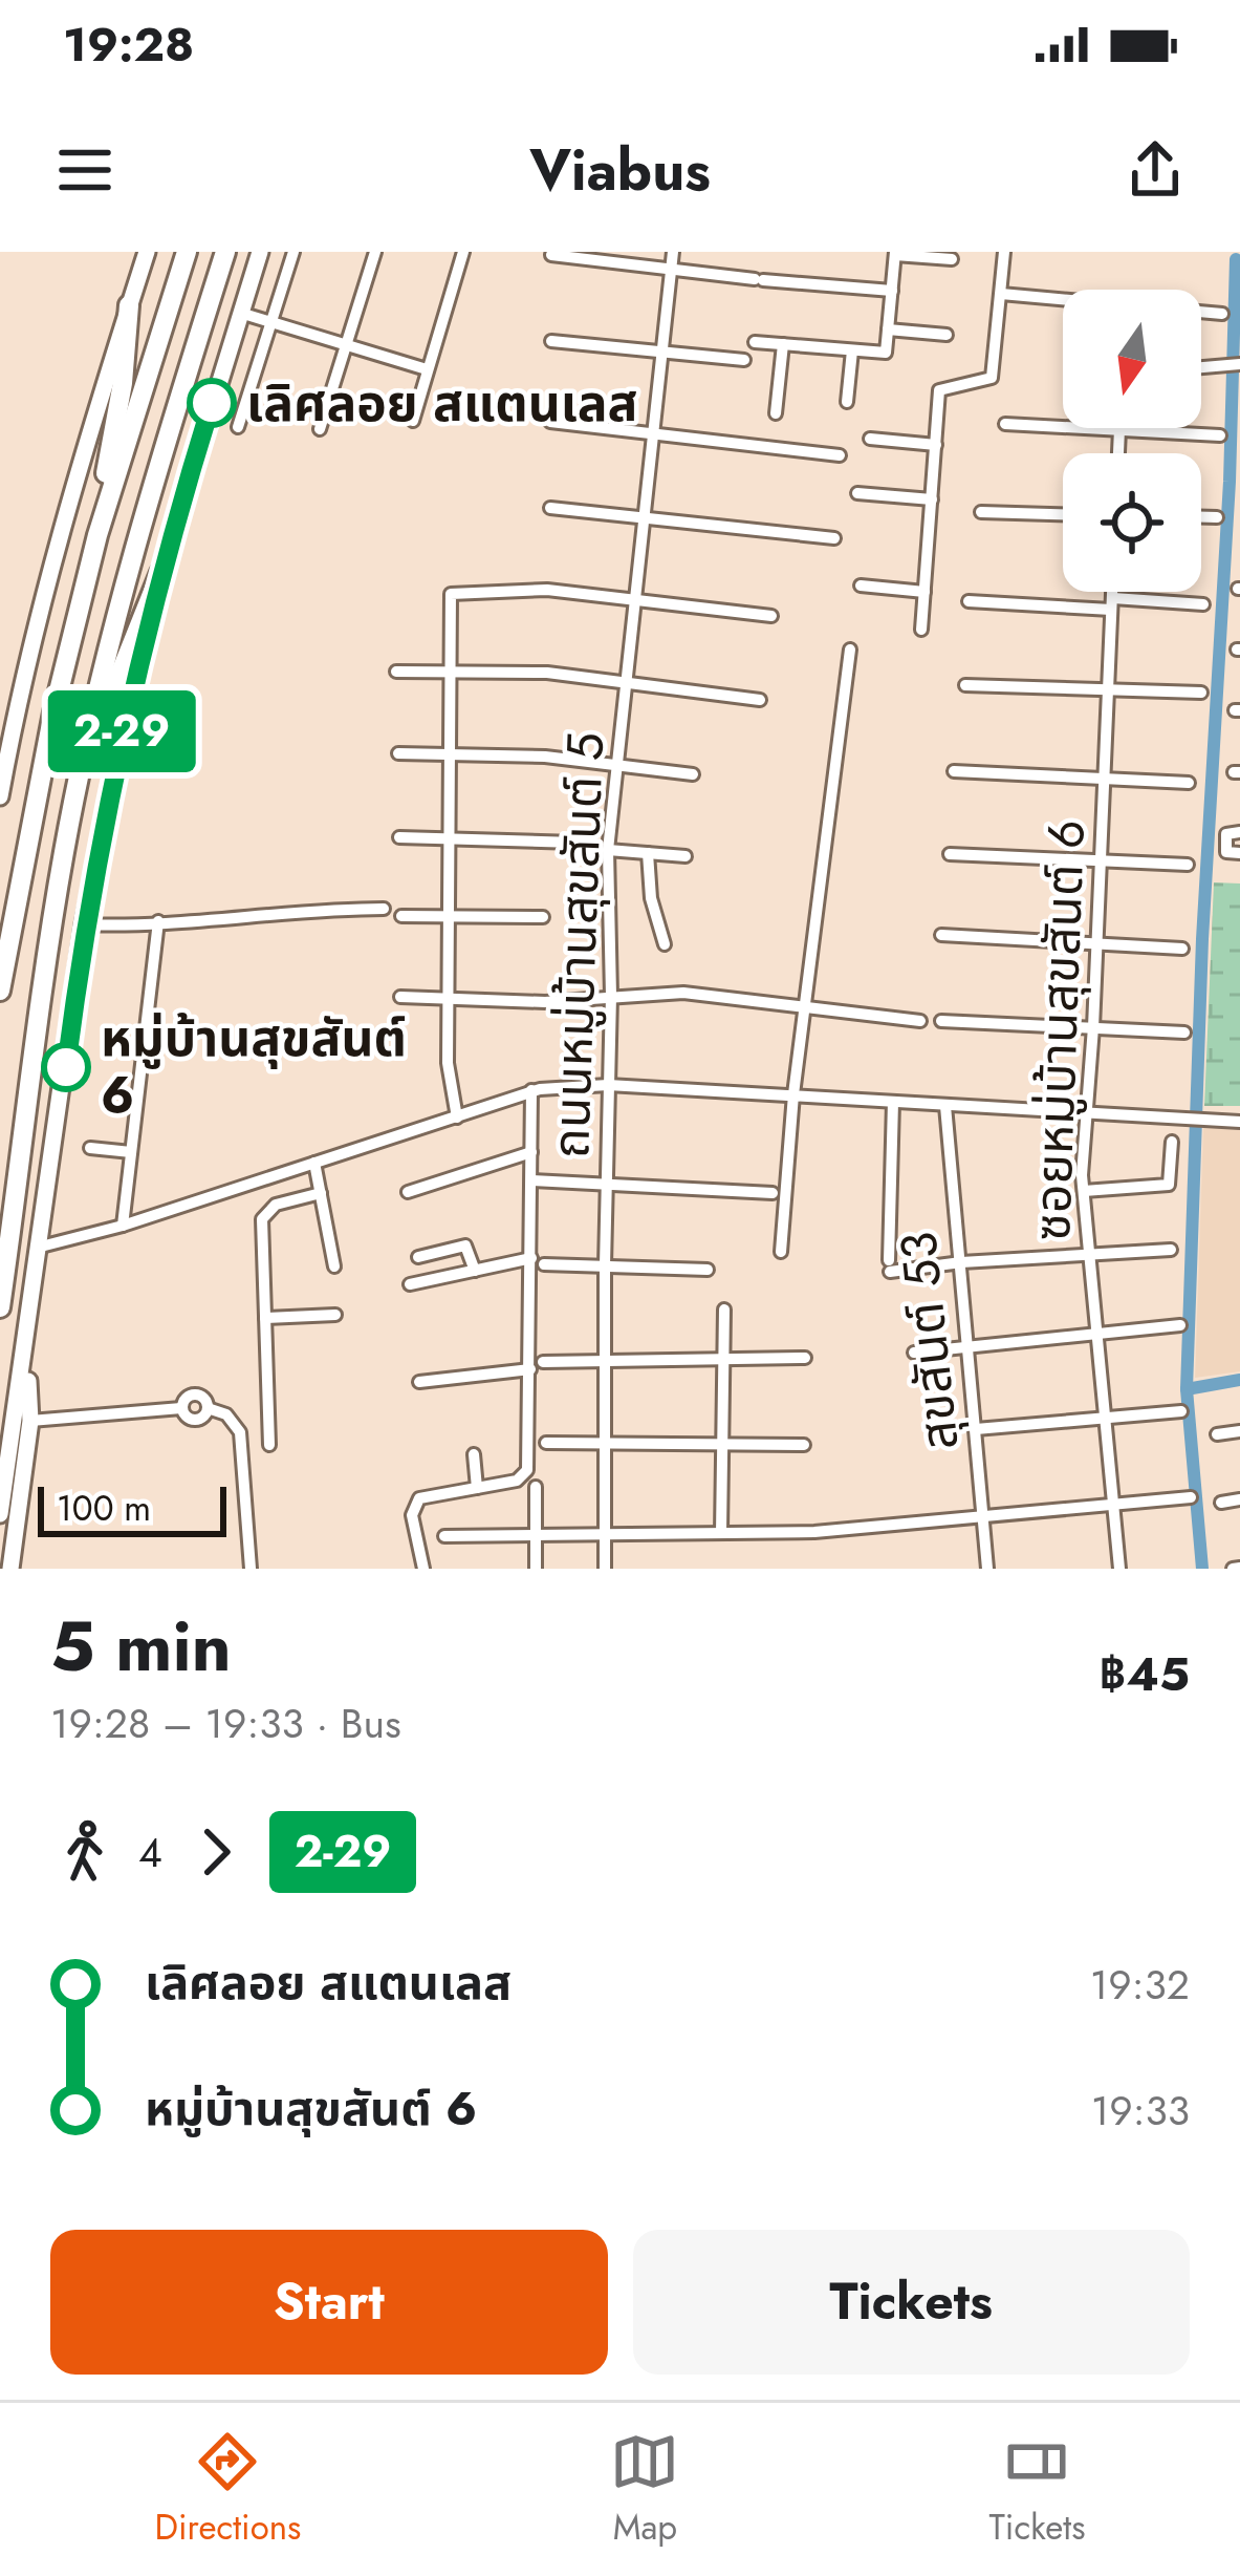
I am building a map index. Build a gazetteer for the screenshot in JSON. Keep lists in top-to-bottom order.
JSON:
{
  "streets": {
    "street": ["ถนนหมู่บ้านสุขสันต์ 5", "ซอยหมู่บ้านสุขสันต์ 6", "สุขสันต์ 53"]
  },
  "places": ["เลิศลอย สแตนเลส", "หมู่บ้านสุขสันต์ 6"],
  "lines": ["bus line 2-29"],
  "scale_bar": "100 m",
  "north": "bottom",
  "page": {
    "status": "19:28",
    "header": "Viabus",
    "on_map": "2-29",
    "scale": "100 m",
    "heading": ["5 min", "19:28 – 19:33 · Bus", "฿45"],
    "legs": ["4", "2-29"],
    "list": [
      {
        "name": "เลิศลอย สแตนเลส",
        "value": "19:32"
      },
      {
        "name": "หมู่บ้านสุขสันต์ 6",
        "value": "19:33"
      }
    ],
    "buttons": ["Start", "Tickets"],
    "tabs": ["Directions", "Map", "Tickets"]
  }
}
